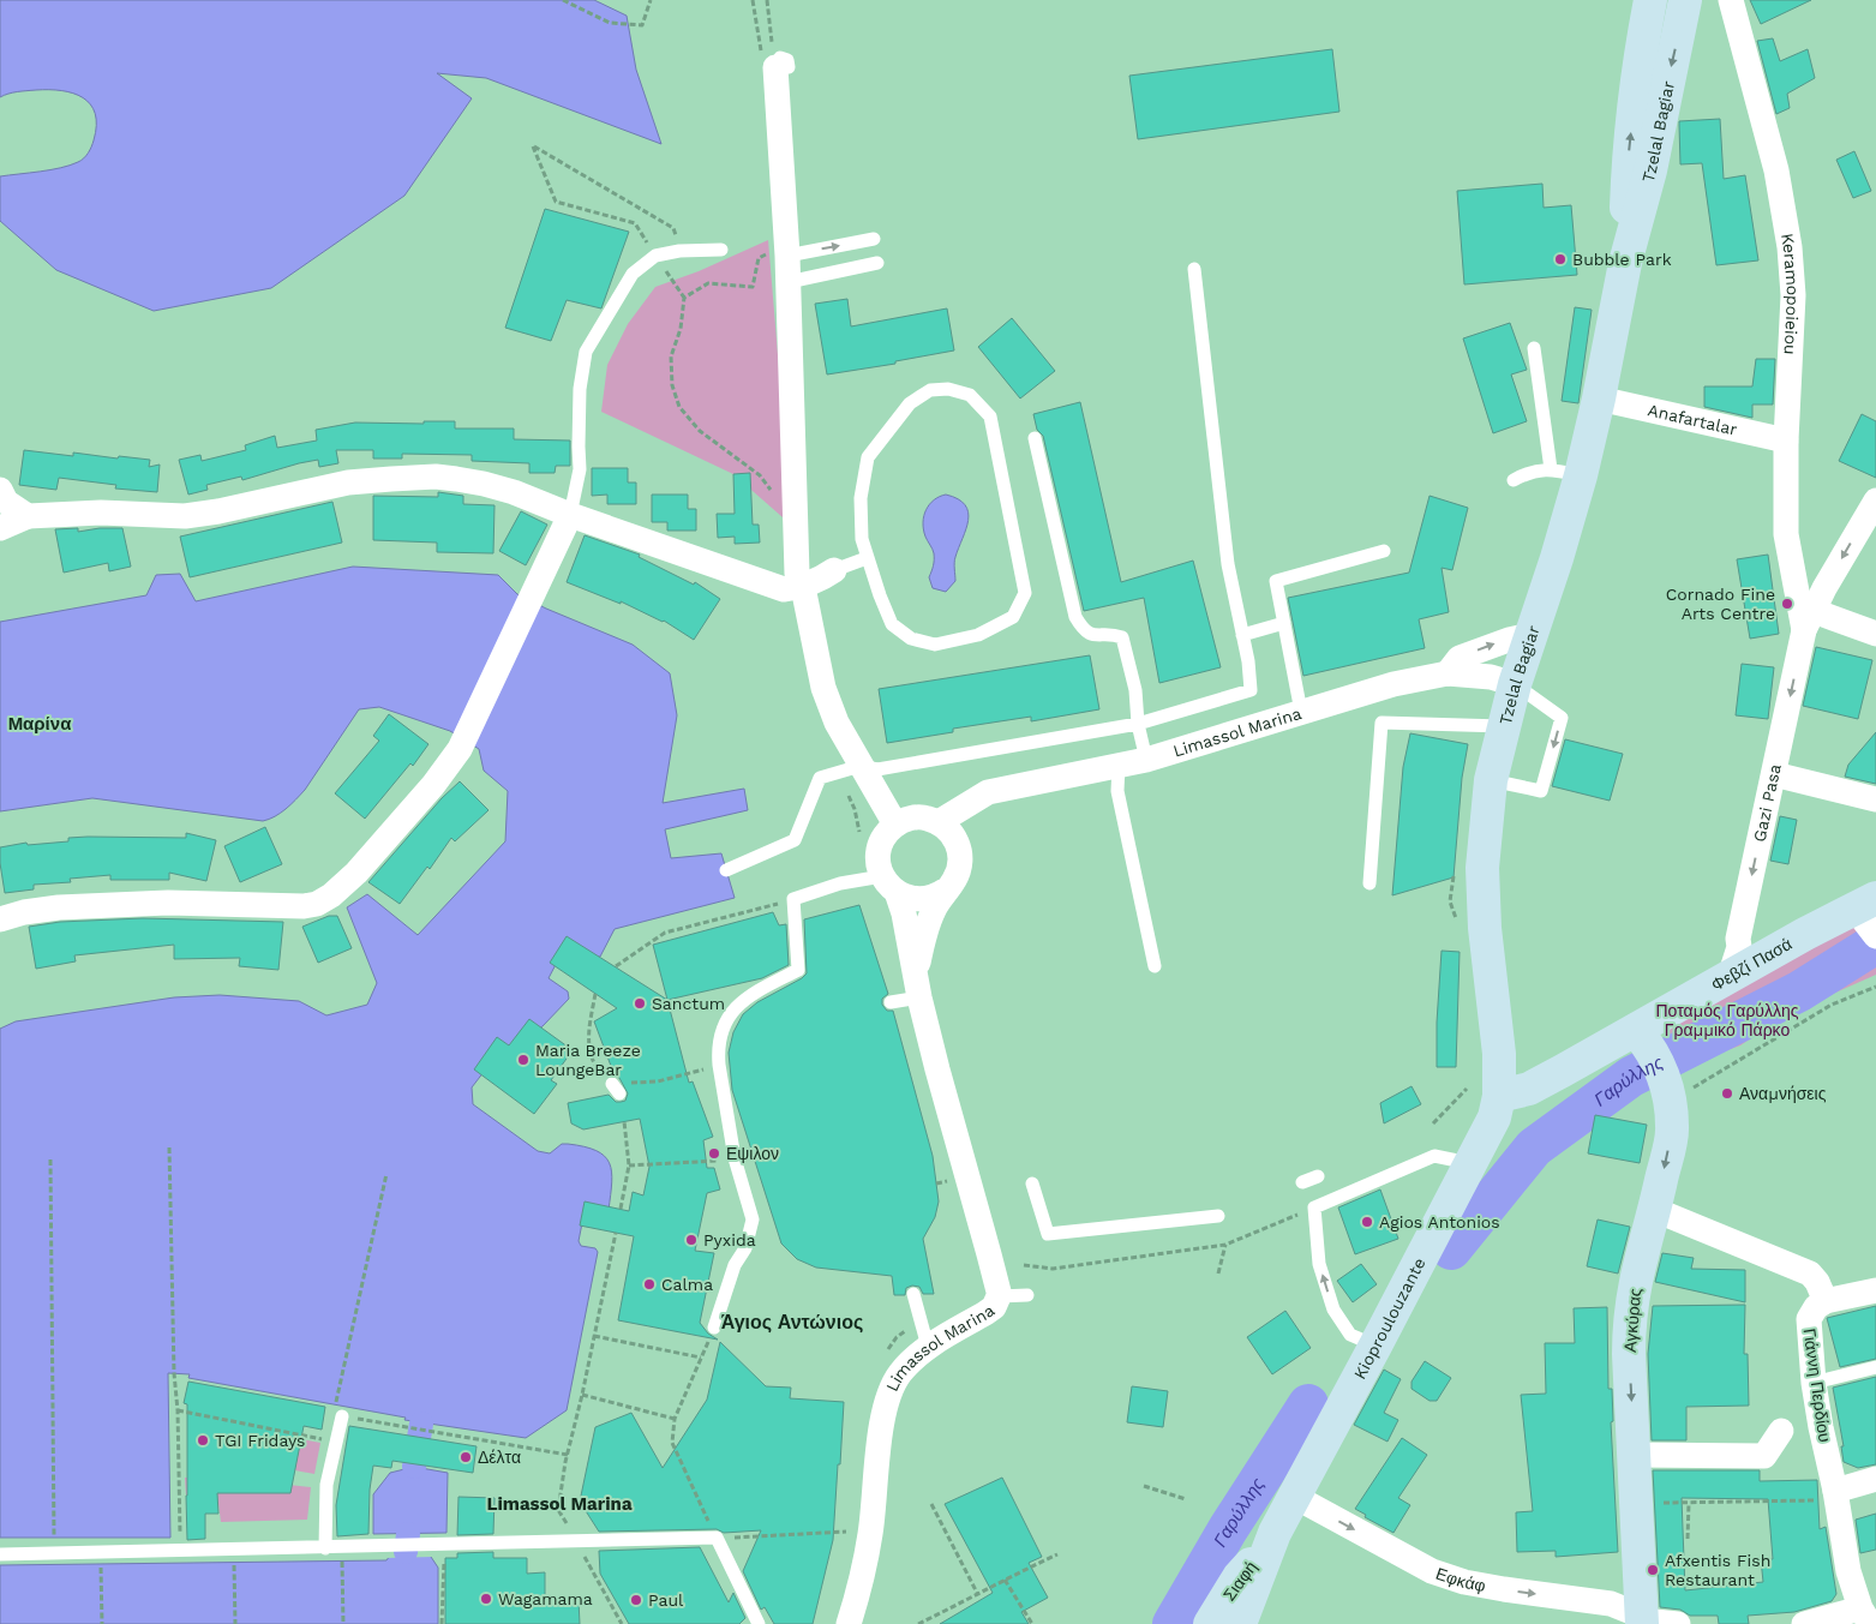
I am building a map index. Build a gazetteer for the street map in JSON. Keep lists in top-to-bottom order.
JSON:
{
  "streets": {
    "main road": [
      "Tzelal Bagiar",
      "Φεβζί Πασά",
      "Kioproulouzante",
      "Αγκύρας",
      "Σιαφή"
    ],
    "street": [
      "Keramopoieiou",
      "Anafartalar",
      "Limassol Marina",
      "Gazi Pasa",
      "Γιάννη Περδίου",
      "Εφκάφ"
    ]
  },
  "crossings": [
    ["Tzelal Bagiar", "Anafartalar"],
    ["Tzelal Bagiar", "Limassol Marina"],
    ["Tzelal Bagiar", "Φεβζί Πασά"],
    ["Tzelal Bagiar", "Kioproulouzante"],
    ["Keramopoieiou", "Anafartalar"],
    ["Keramopoieiou", "Gazi Pasa"],
    ["Gazi Pasa", "Φεβζί Πασά"],
    ["Φεβζί Πασά", "Kioproulouzante"],
    ["Φεβζί Πασά", "Αγκύρας"],
    ["Kioproulouzante", "Εφκάφ"],
    ["Kioproulouzante", "Σιαφή"],
    ["Αγκύρας", "Εφκάφ"]
  ],
  "one_way": ["Gazi Pasa", "Αγκύρας", "Εφκάφ"],
  "districts": ["Μαρίνα", "Άγιος Αντώνιος", "Limassol Marina"],
  "water": ["Γαρύλλης"],
  "parks": ["Ποταμός Γαρύλλης Γραμμικό Πάρκο"],
  "places": [
    "Bubble Park",
    "Cornado Fine Arts Centre",
    "Sanctum",
    "Maria Breeze LoungeBar",
    "Αναμνήσεις",
    "Εψιλον",
    "Agios Antonios",
    "Pyxida",
    "Calma",
    "TGI Fridays",
    "Δέλτα",
    "Afxentis Fish Restaurant",
    "Wagamama",
    "Paul"
  ]
}
